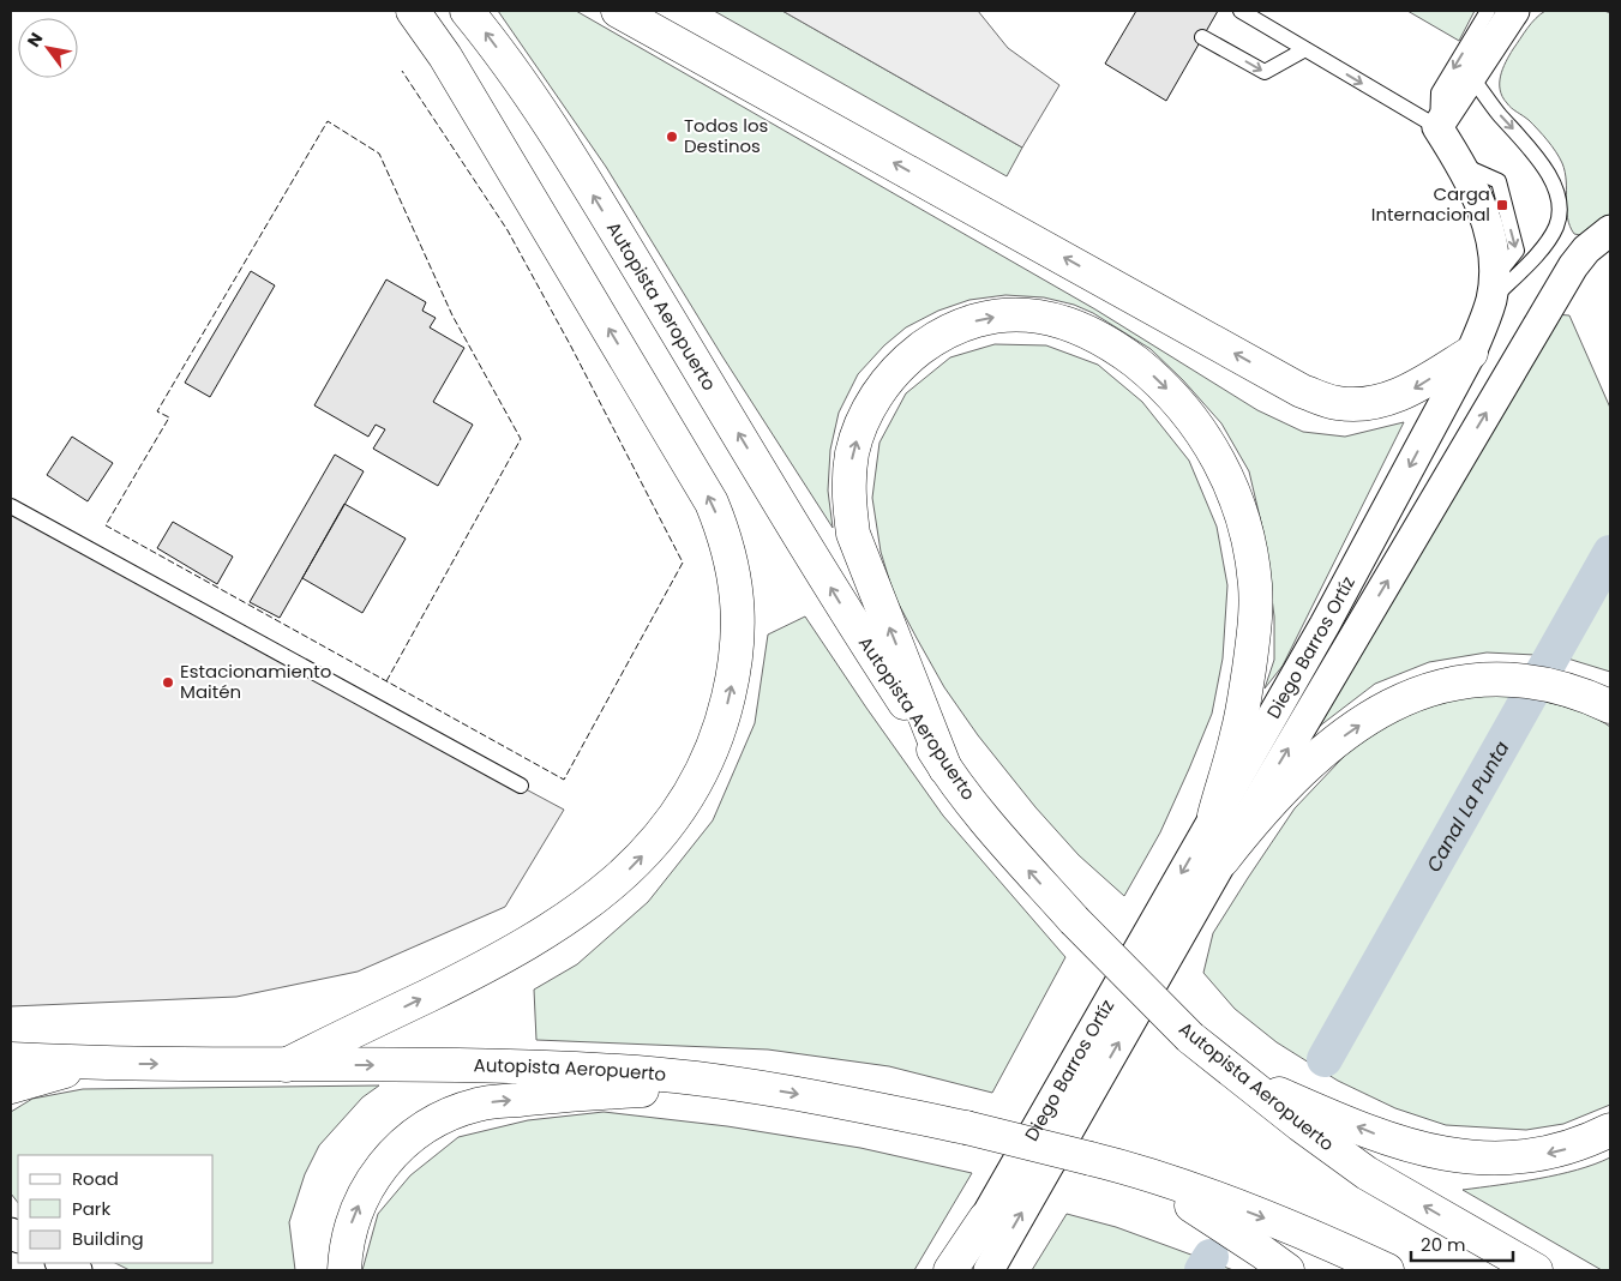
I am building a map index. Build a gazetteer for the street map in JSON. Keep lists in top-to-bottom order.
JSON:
{
  "streets": {
    "highway": ["Autopista Aeropuerto"],
    "street": ["Diego Barros Ortíz"]
  },
  "water": ["Canal La Punta"],
  "places": {
    "other": ["Todos los Destinos", "Estacionamiento Maitén"],
    "transit": ["Carga Internacional"]
  },
  "legend": ["Road", "Park", "Building"],
  "scale_bar": "20 m",
  "north": "top left"
}
